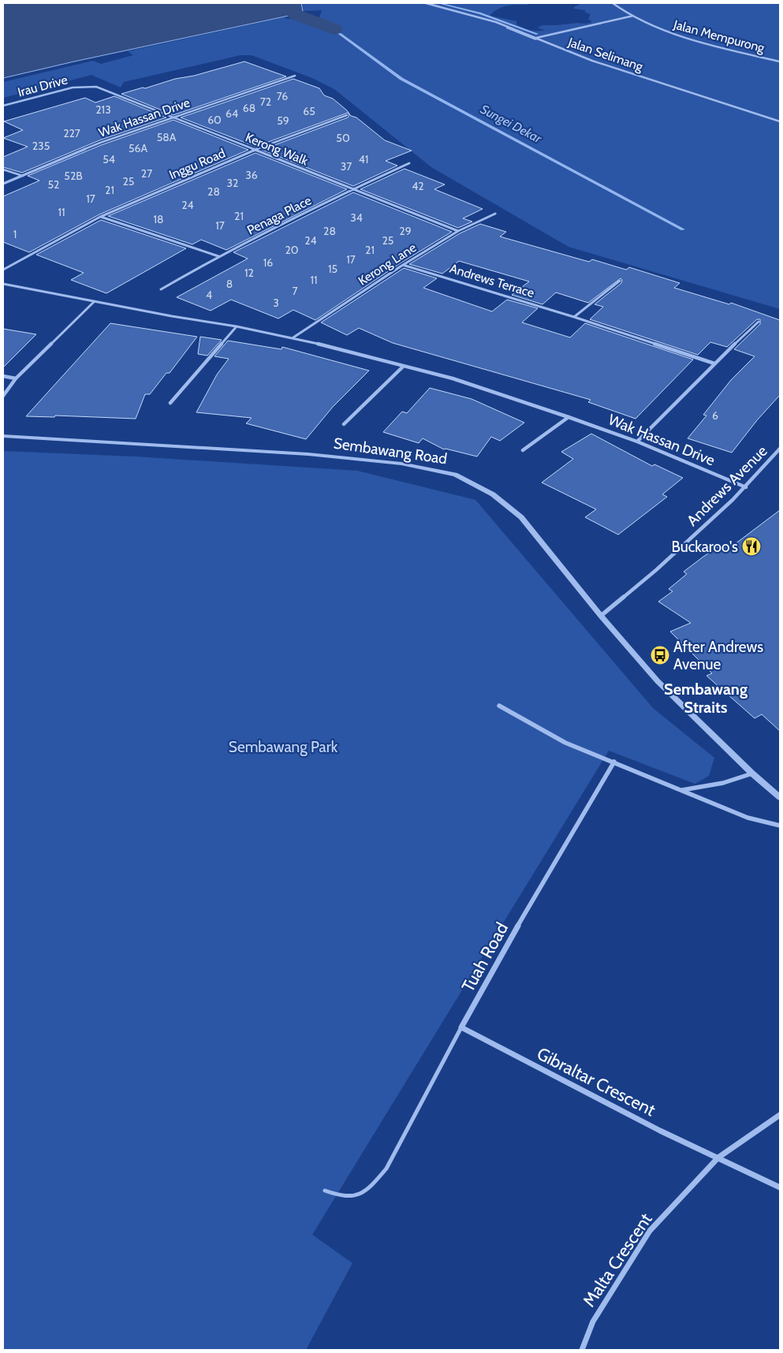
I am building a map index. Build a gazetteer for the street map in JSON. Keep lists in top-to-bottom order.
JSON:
{
  "streets": {
    "street": [
      "Jalan Mempurong",
      "Jalan Selimang",
      "Irau Drive",
      "Wak Hassan Drive",
      "Kerong Walk",
      "Inggu Road",
      "Penaga Place",
      "Kerong Lane",
      "Andrews Terrace",
      "Sembawang Road",
      "Andrews Avenue",
      "Tuah Road",
      "Gibraltar Crescent",
      "Malta Crescent"
    ]
  },
  "crossings": [
    ["Irau Drive", "Kerong Walk"],
    ["Wak Hassan Drive", "Kerong Walk"],
    ["Wak Hassan Drive", "Kerong Lane"],
    ["Wak Hassan Drive", "Andrews Avenue"],
    ["Kerong Walk", "Inggu Road"],
    ["Kerong Walk", "Penaga Place"],
    ["Kerong Walk", "Kerong Lane"],
    ["Kerong Lane", "Andrews Terrace"],
    ["Sembawang Road", "Andrews Avenue"],
    ["Tuah Road", "Gibraltar Crescent"],
    ["Gibraltar Crescent", "Malta Crescent"]
  ],
  "districts": ["Sembawang Straits"],
  "water": ["Sungei Dekar"],
  "parks": ["Sembawang Park"],
  "places": {
    "restaurant": ["Buckaroo's"],
    "bus stop": ["After Andrews Avenue"]
  },
  "house_numbers": [
    "76",
    "72",
    "68",
    "213",
    "65",
    "64",
    "60",
    "59",
    "227",
    "58A",
    "50",
    "235",
    "56A",
    "54",
    "41",
    "37",
    "27",
    "36",
    "52B",
    "25",
    "32",
    "52",
    "42",
    "21",
    "28",
    "17",
    "24",
    "11",
    "21",
    "34",
    "18",
    "17",
    "28",
    "29",
    "1",
    "24",
    "25",
    "20",
    "21",
    "17",
    "16",
    "15",
    "12",
    "11",
    "8",
    "7",
    "4",
    "3",
    "6"
  ]
}
